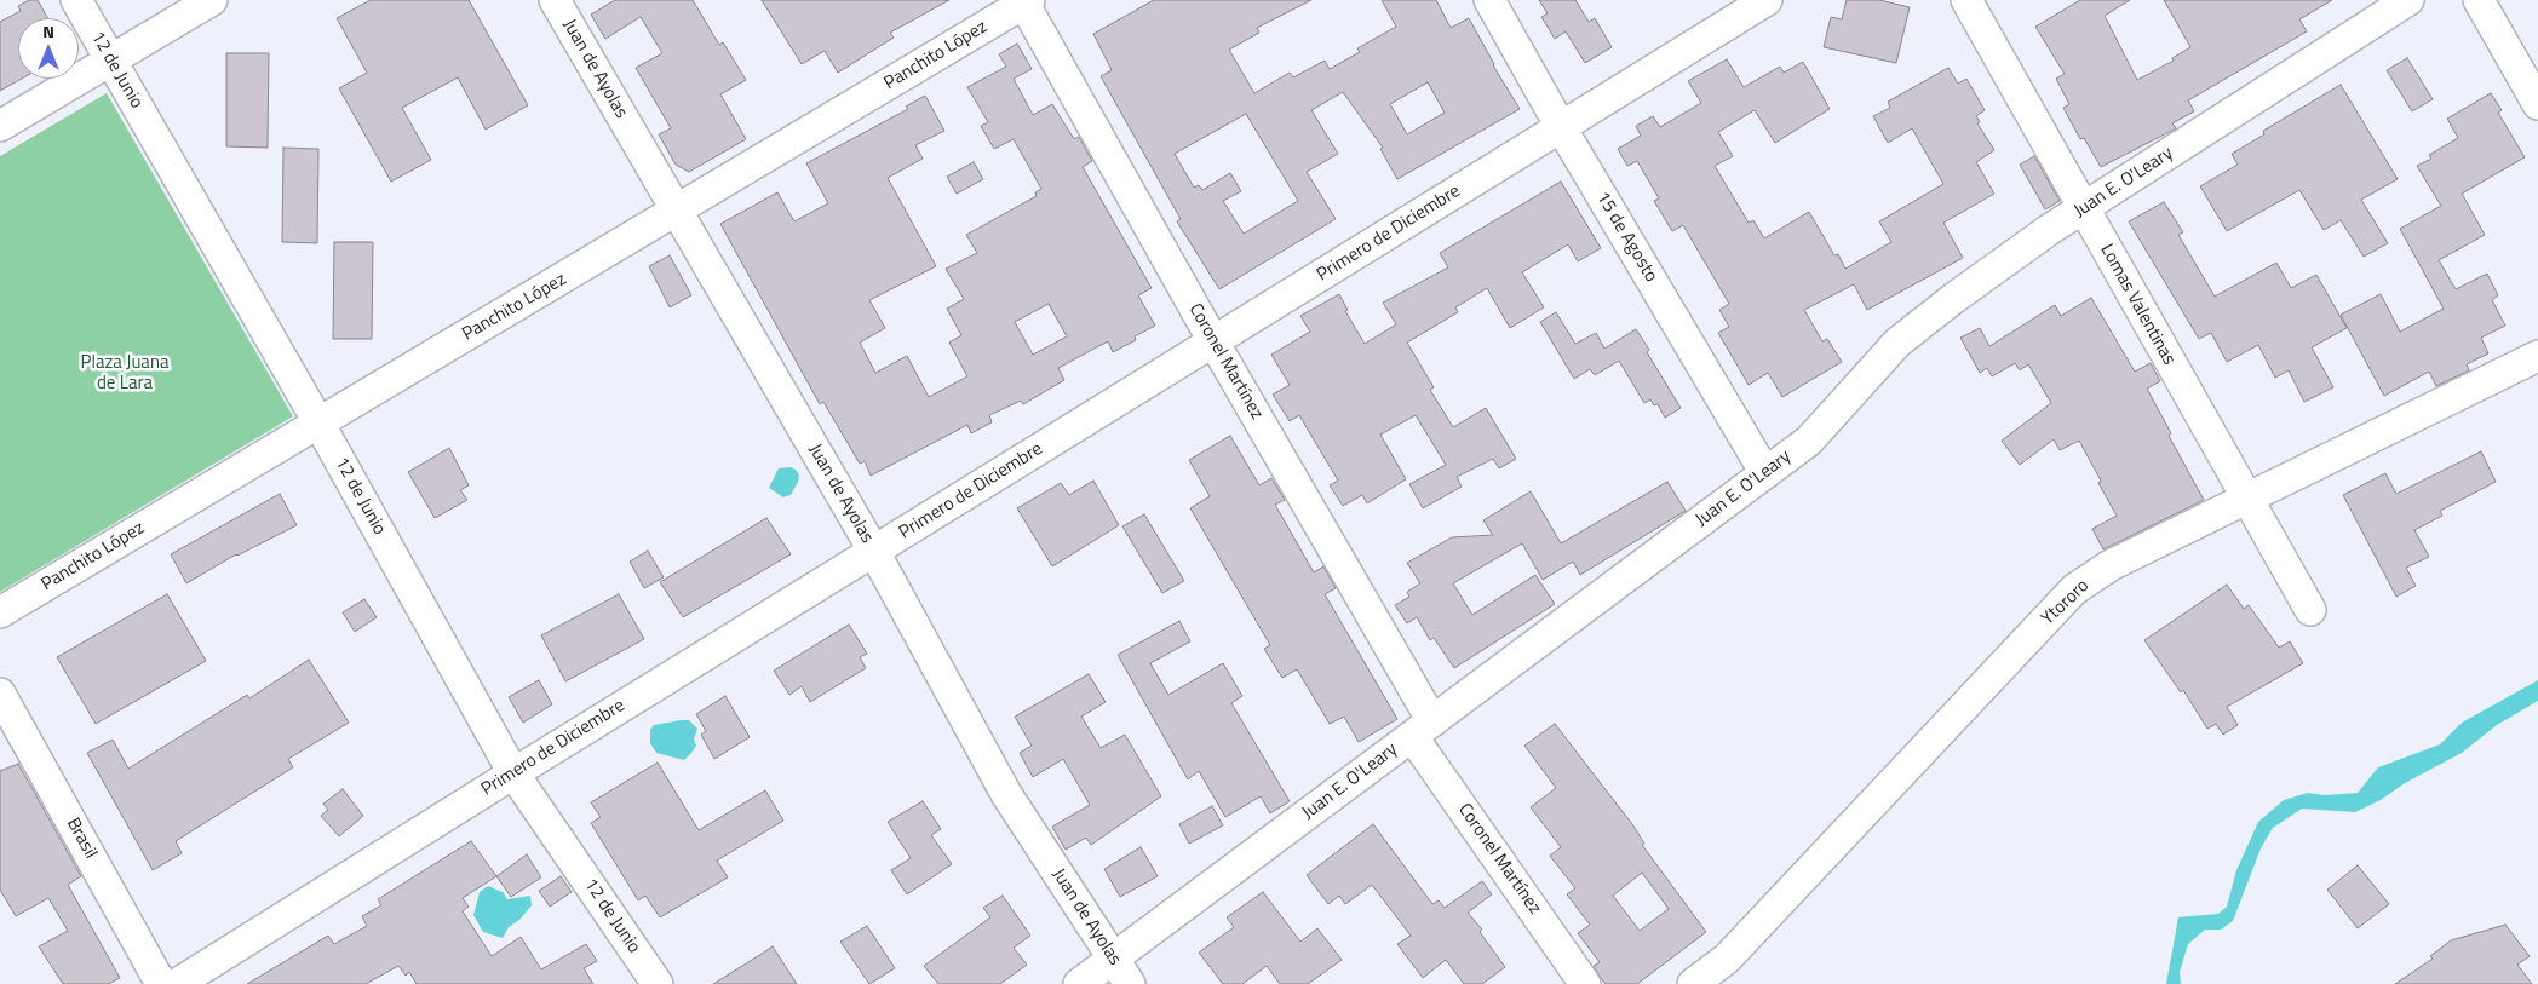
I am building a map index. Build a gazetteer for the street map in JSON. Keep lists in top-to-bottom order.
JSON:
{
  "streets": {
    "street": [
      "Panchito López",
      "Juan de Ayolas",
      "12 de Junio",
      "Juan E. O'Leary",
      "Primero de Diciembre",
      "15 de Agosto",
      "Lomas Valentinas",
      "Coronel Martínez",
      "Ytororo",
      "Brasil"
    ]
  },
  "crossings": [
    ["Panchito López", "Juan de Ayolas"],
    ["Panchito López", "12 de Junio"],
    ["Panchito López", "Coronel Martínez"],
    ["Juan de Ayolas", "Juan E. O'Leary"],
    ["Juan de Ayolas", "Primero de Diciembre"],
    ["12 de Junio", "Primero de Diciembre"],
    ["Juan E. O'Leary", "15 de Agosto"],
    ["Juan E. O'Leary", "Lomas Valentinas"],
    ["Juan E. O'Leary", "Coronel Martínez"],
    ["Primero de Diciembre", "15 de Agosto"],
    ["Primero de Diciembre", "Coronel Martínez"],
    ["Lomas Valentinas", "Ytororo"]
  ],
  "parks": ["Plaza Juana de Lara"],
  "north": "top"
}
